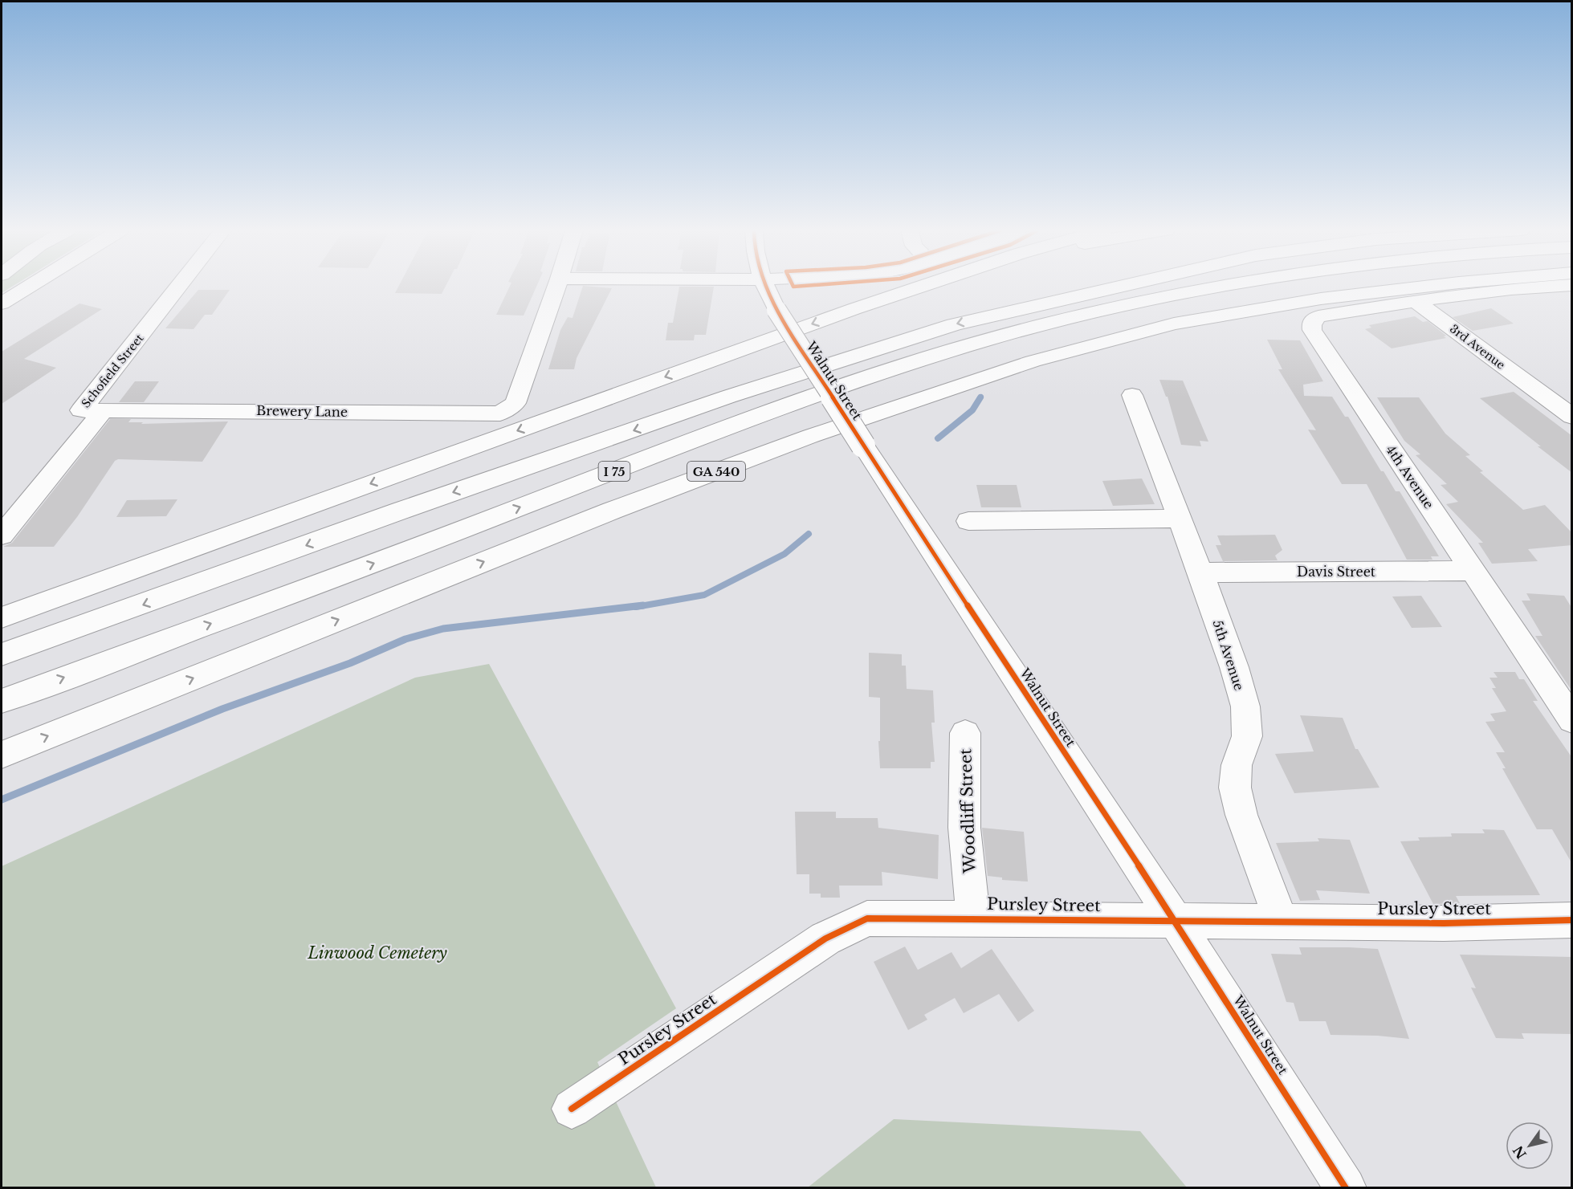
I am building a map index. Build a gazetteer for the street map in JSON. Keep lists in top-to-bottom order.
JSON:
{
  "streets": {
    "main road": [
      "3rd Avenue",
      "Schofield Street",
      "Walnut Street",
      "Brewery Lane",
      "I 75",
      "GA 540",
      "4th Avenue",
      "Davis Street",
      "5th Avenue",
      "Woodliff Street",
      "Pursley Street"
    ]
  },
  "crossings": [
    ["3rd Avenue", "4th Avenue"],
    ["Schofield Street", "Brewery Lane"],
    ["Walnut Street", "Pursley Street"],
    ["4th Avenue", "Davis Street"],
    ["Davis Street", "5th Avenue"],
    ["5th Avenue", "Pursley Street"],
    ["Woodliff Street", "Pursley Street"]
  ],
  "parks": ["Linwood Cemetery"],
  "north": "bottom left"
}
